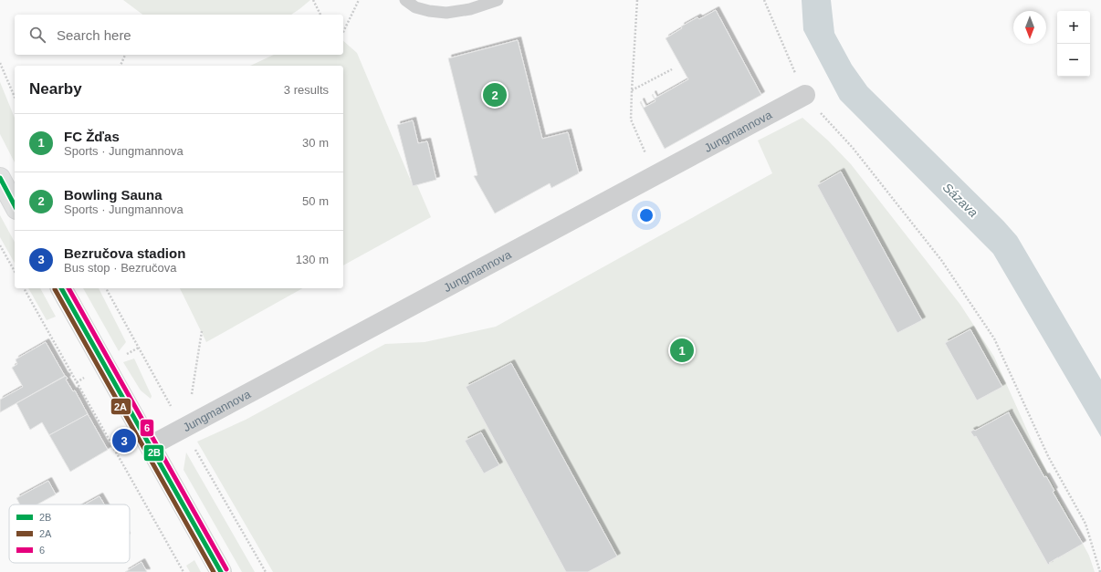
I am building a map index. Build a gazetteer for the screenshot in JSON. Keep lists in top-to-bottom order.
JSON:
{
  "streets": {
    "street": ["Jungmannova"]
  },
  "water": ["Sázava"],
  "lines": ["transit line 2B", "transit line 6", "transit line 2A"],
  "legend": ["2B", "2A", "6"],
  "north": "bottom",
  "page": {
    "map_buttons": ["+", "−"],
    "search": "Search here",
    "heading": ["Nearby", "3 results"],
    "pins": ["2", "1", "3"],
    "list": [
      {
        "mark": "1",
        "name": "FC Žďas",
        "note": "Sports · Jungmannova",
        "value": "30 m"
      },
      {
        "mark": "2",
        "name": "Bowling Sauna",
        "note": "Sports · Jungmannova",
        "value": "50 m"
      },
      {
        "mark": "3",
        "name": "Bezručova stadion",
        "note": "Bus stop · Bezručova",
        "value": "130 m"
      }
    ]
  }
}
